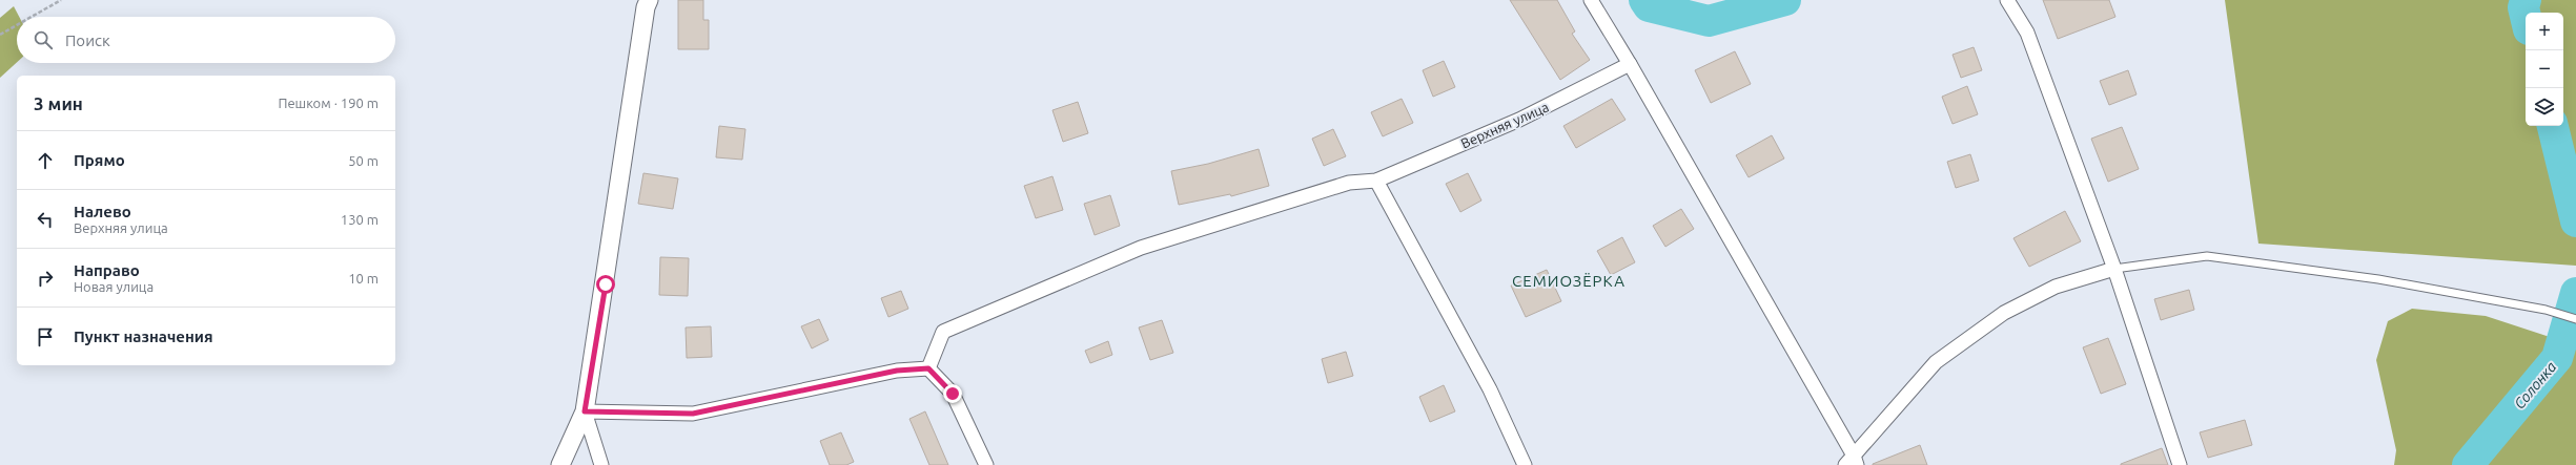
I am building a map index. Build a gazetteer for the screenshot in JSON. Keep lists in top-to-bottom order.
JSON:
{
  "streets": {
    "street": ["Верхняя улица"]
  },
  "districts": ["СЕМИОЗЁРКА"],
  "water": ["Солонка"],
  "page": {
    "map_buttons": ["+", "−"],
    "search": "Поиск",
    "heading": ["3 мин", "Пешком · 190 m"],
    "list": [
      ["Прямо", "50 m"],
      ["Налево", "Верхняя улица", "130 m"],
      ["Направо", "Новая улица", "10 m"],
      "Пункт назначения"
    ]
  }
}
